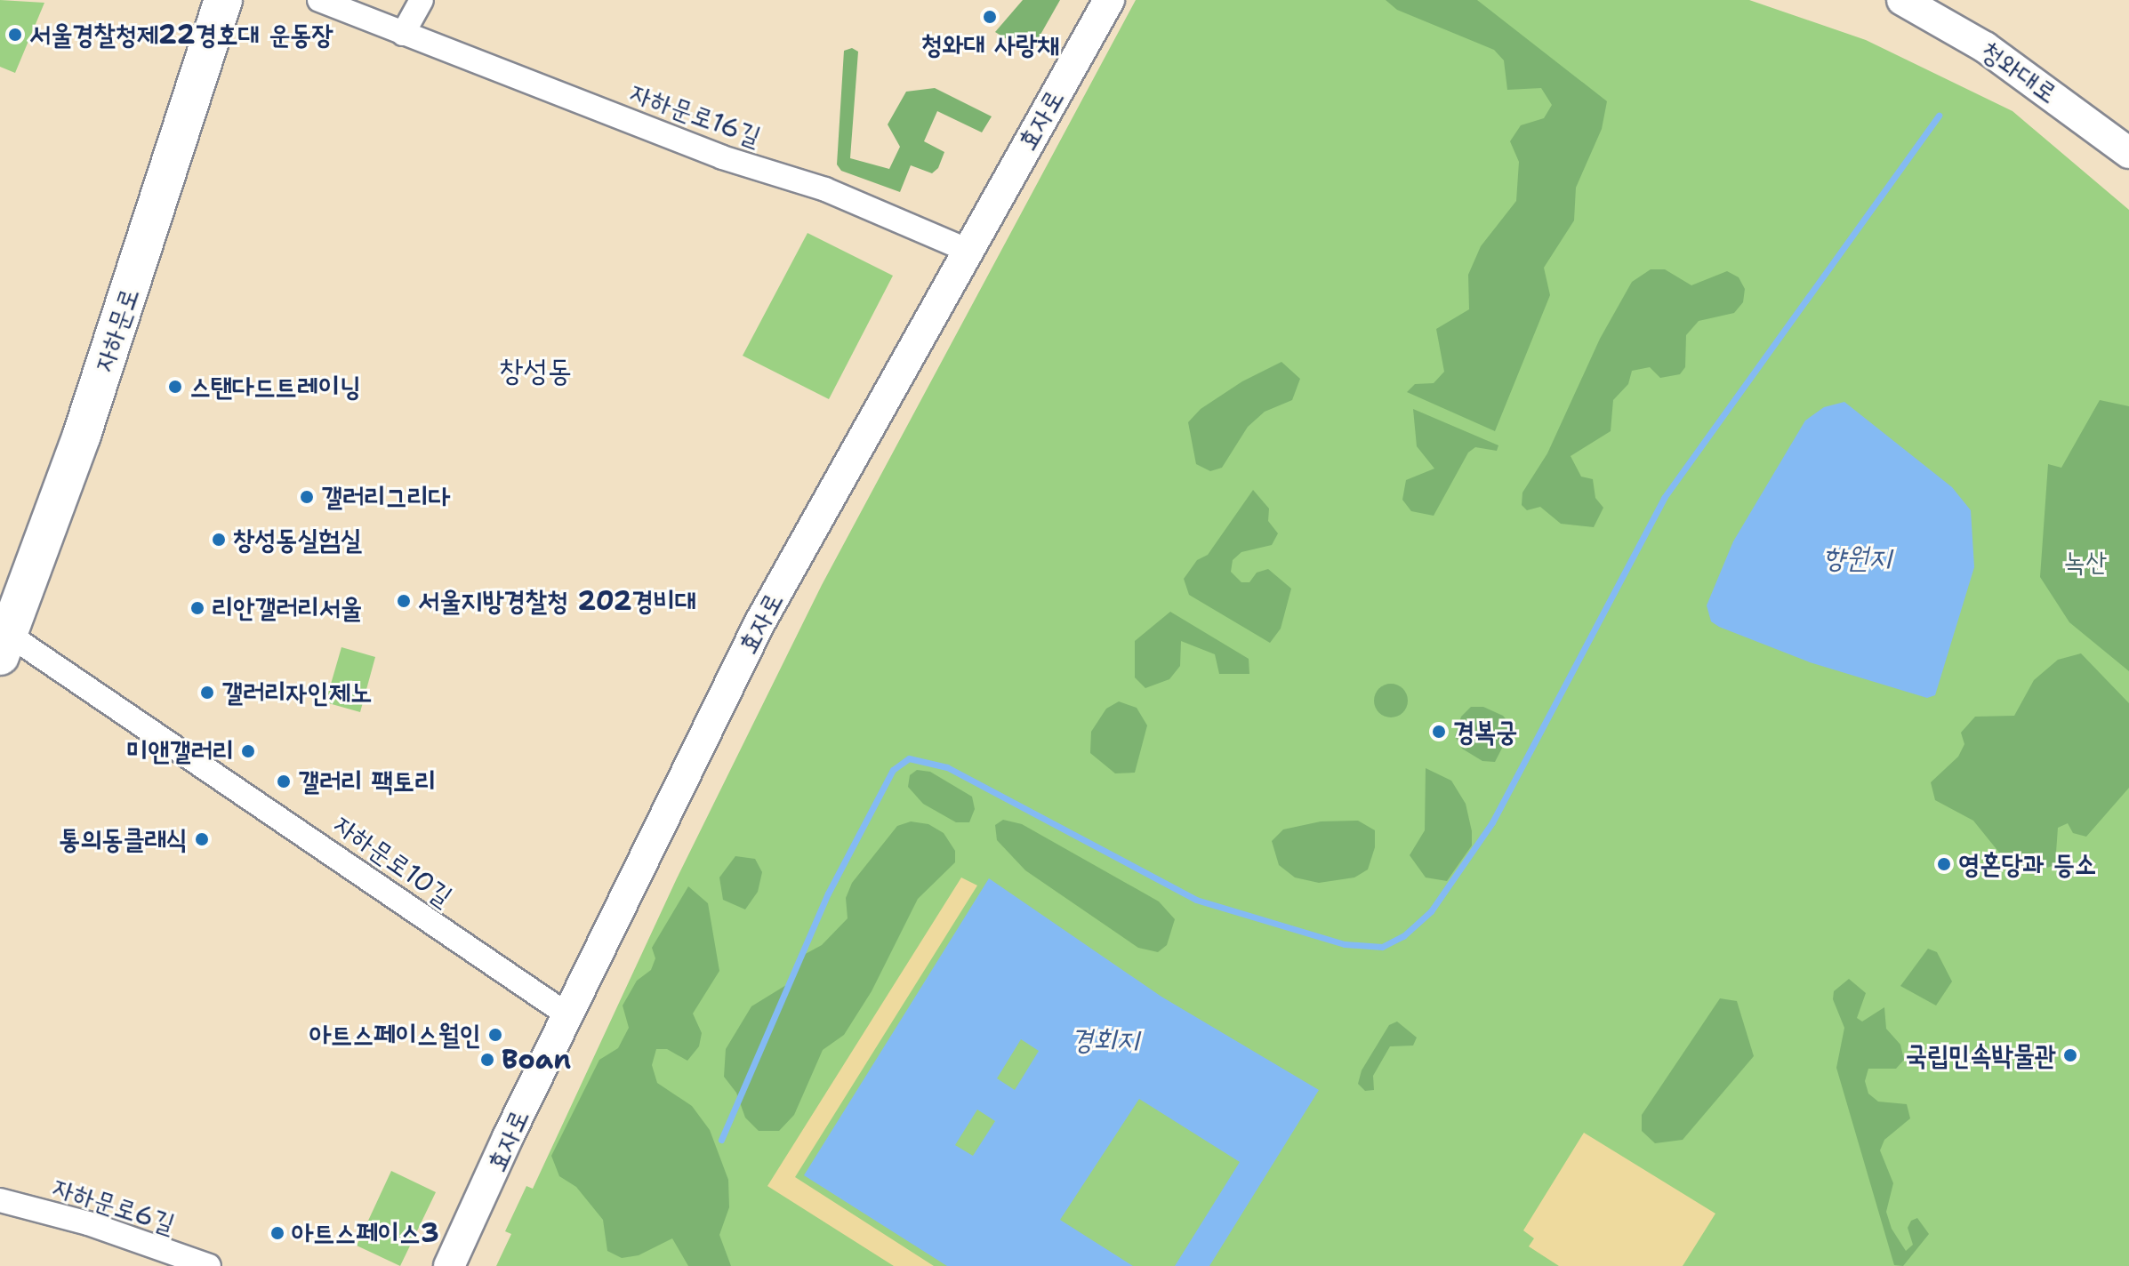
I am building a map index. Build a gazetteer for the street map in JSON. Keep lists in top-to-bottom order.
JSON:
{
  "streets": {
    "main road": ["자하문로"],
    "street": [
      "청와대로",
      "자하문로16길",
      "효자로",
      "자하문로10길",
      "자하문로6길"
    ]
  },
  "crossings": [
    ["자하문로16길", "효자로"],
    ["효자로", "자하문로10길"],
    ["자하문로", "자하문로10길"]
  ],
  "districts": ["창성동"],
  "water": ["향원지", "경회지"],
  "parks": ["녹산"],
  "places": [
    "청와대 사랑채",
    "서울경찰청제22경호대 운동장",
    "스탠다드트레이닝",
    "갤러리그리다",
    "창성동실험실",
    "서울지방경찰청 202경비대",
    "리안갤러리서울",
    "갤러리자인제노",
    "경복궁",
    "미앤갤러리",
    "갤러리 팩토리",
    "통의동클래식",
    "영혼당과 등소",
    "아트스페이스월인",
    "국립민속박물관",
    "Boan",
    "아트스페이스3"
  ]
}
